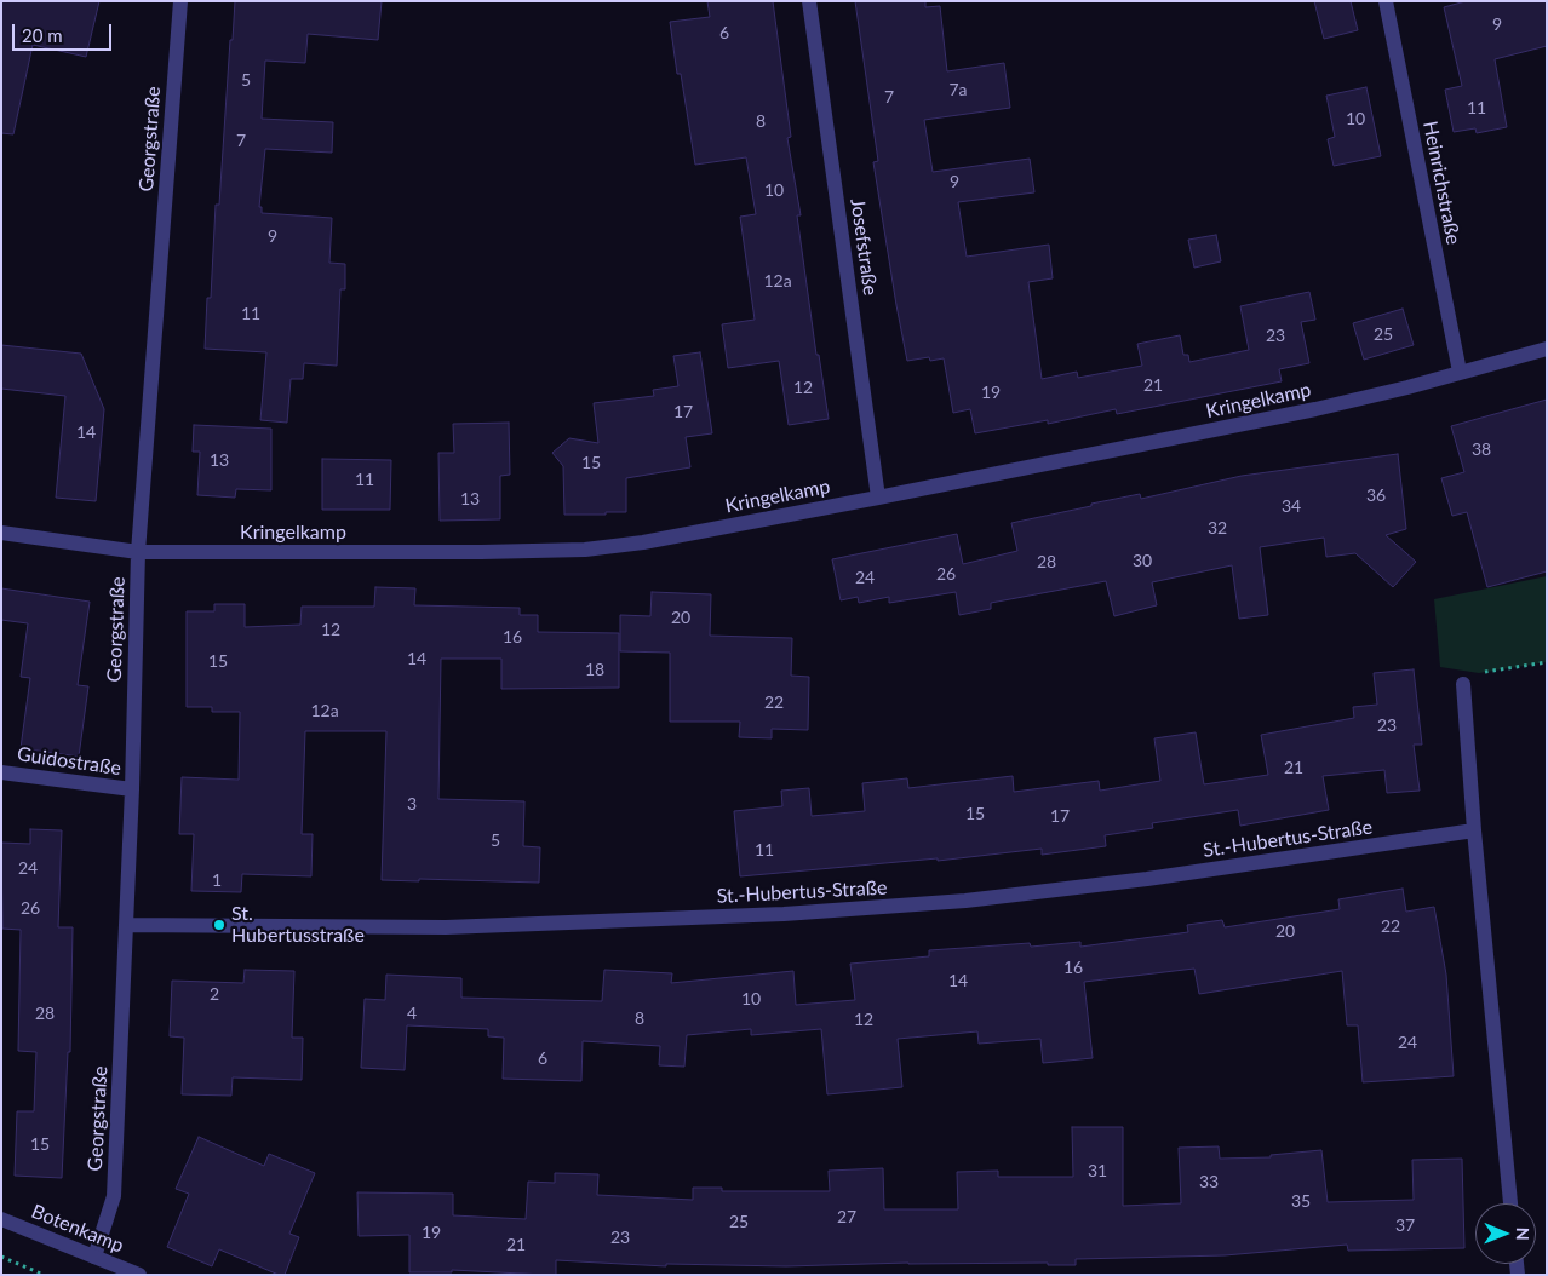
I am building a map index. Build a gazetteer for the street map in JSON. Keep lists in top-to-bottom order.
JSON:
{
  "streets": {
    "street": [
      "Georgstraße",
      "Heinrichstraße",
      "Josefstraße",
      "Kringelkamp",
      "Guidostraße",
      "St.-Hubertus-Straße",
      "Botenkamp"
    ]
  },
  "crossings": [
    ["Georgstraße", "Kringelkamp"],
    ["Georgstraße", "Guidostraße"],
    ["Georgstraße", "St.-Hubertus-Straße"],
    ["Georgstraße", "Botenkamp"],
    ["Heinrichstraße", "Kringelkamp"],
    ["Josefstraße", "Kringelkamp"]
  ],
  "places": ["St. Hubertusstraße"],
  "house_numbers": [
    "9",
    "6",
    "5",
    "7a",
    "7",
    "11",
    "10",
    "8",
    "7",
    "9",
    "10",
    "9",
    "12a",
    "11",
    "25",
    "23",
    "21",
    "12",
    "19",
    "17",
    "14",
    "38",
    "13",
    "15",
    "11",
    "36",
    "13",
    "34",
    "32",
    "30",
    "28",
    "26",
    "24",
    "20",
    "12",
    "16",
    "14",
    "15",
    "18",
    "22",
    "12a",
    "23",
    "21",
    "3",
    "15",
    "17",
    "5",
    "11",
    "24",
    "1",
    "26",
    "22",
    "20",
    "16",
    "14",
    "2",
    "10",
    "28",
    "4",
    "8",
    "12",
    "24",
    "6",
    "15",
    "31",
    "33",
    "35",
    "27",
    "25",
    "37",
    "19",
    "23",
    "21"
  ],
  "scale_bar": "20 m",
  "north": "right"
}
